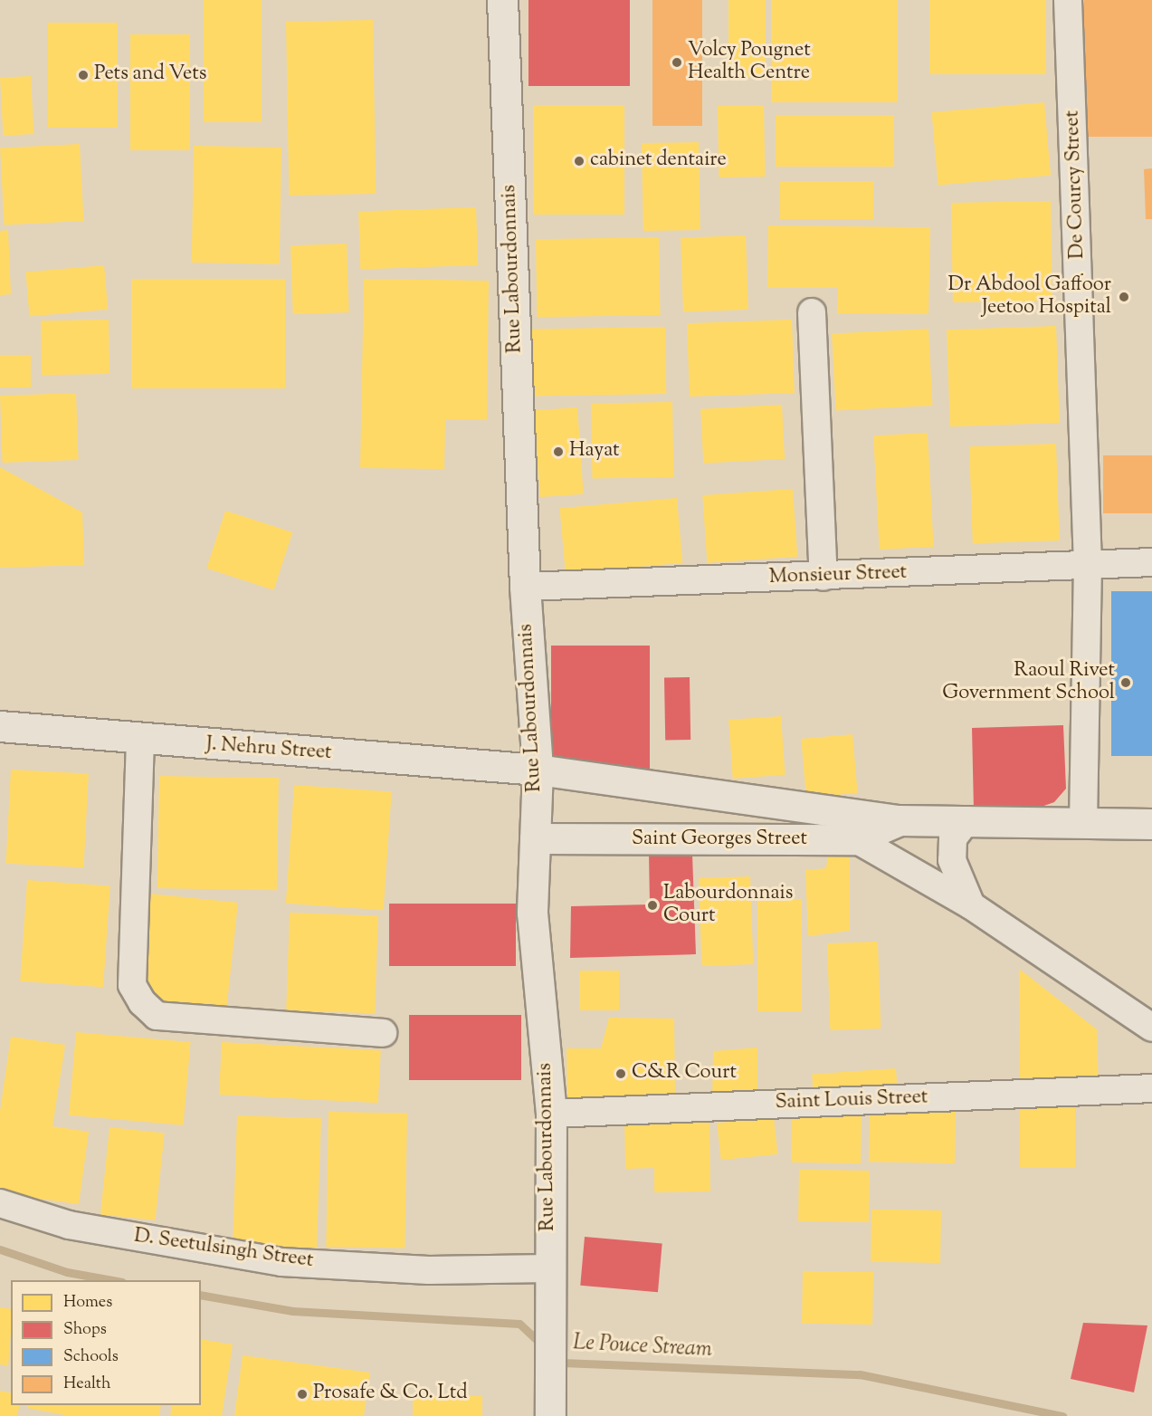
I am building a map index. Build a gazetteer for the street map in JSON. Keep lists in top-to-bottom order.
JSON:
{
  "streets": {
    "main road": ["Rue Labourdonnais", "J. Nehru Street", "Saint Georges Street"],
    "street": [
      "De Courcy Street",
      "Monsieur Street",
      "Saint Louis Street",
      "D. Seetulsingh Street"
    ]
  },
  "crossings": [
    ["De Courcy Street", "Monsieur Street"],
    ["De Courcy Street", "Saint Georges Street"],
    ["Rue Labourdonnais", "Monsieur Street"],
    ["Rue Labourdonnais", "J. Nehru Street"],
    ["Rue Labourdonnais", "Saint Georges Street"],
    ["Rue Labourdonnais", "Saint Louis Street"],
    ["Rue Labourdonnais", "D. Seetulsingh Street"],
    ["J. Nehru Street", "Saint Georges Street"]
  ],
  "water": ["Le Pouce Stream"],
  "places": [
    "Volcy Pougnet Health Centre",
    "Pets and Vets",
    "cabinet dentaire",
    "Dr Abdool Gaffoor Jeetoo Hospital",
    "Hayat",
    "Raoul Rivet Government School",
    "Labourdonnais Court",
    "C&R Court",
    "Prosafe & Co. Ltd"
  ],
  "legend": [
    "Homes",
    "Shops",
    "Schools",
    "Health"
  ]
}
